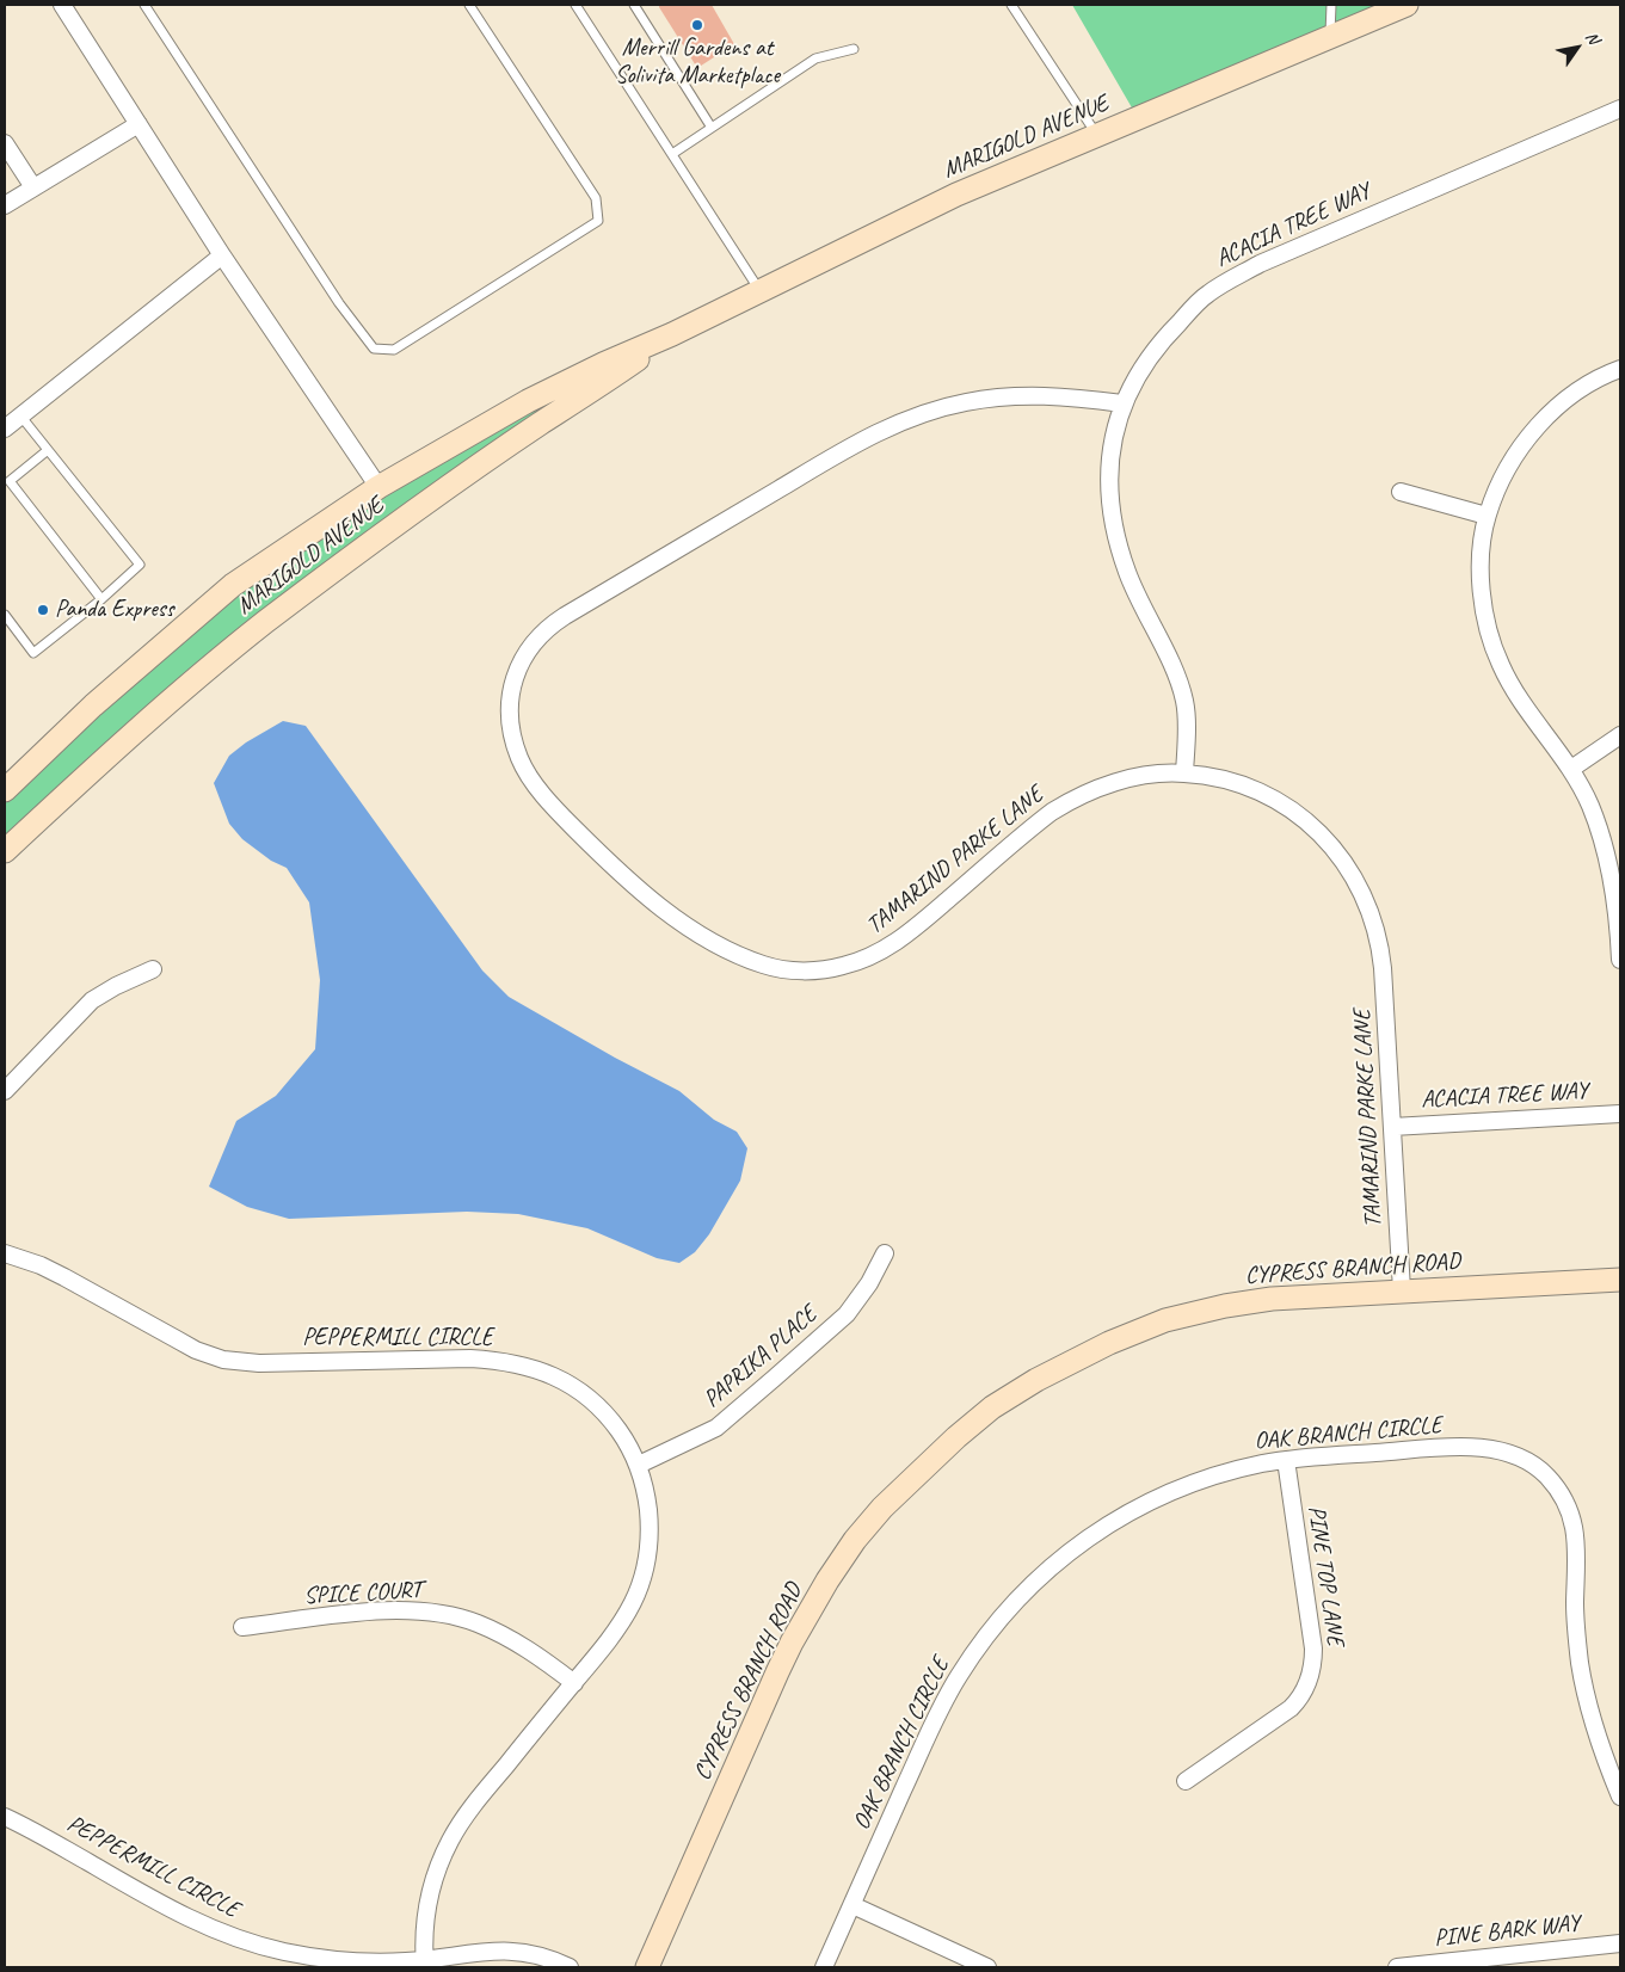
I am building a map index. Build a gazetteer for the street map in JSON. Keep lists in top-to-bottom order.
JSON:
{
  "streets": {
    "main road": ["MARIGOLD AVENUE", "CYPRESS BRANCH ROAD"],
    "street": [
      "ACACIA TREE WAY",
      "TAMARIND PARKE LANE",
      "PEPPERMILL CIRCLE",
      "PAPRIKA PLACE",
      "OAK BRANCH CIRCLE",
      "PINE TOP LANE",
      "SPICE COURT",
      "PINE BARK WAY"
    ]
  },
  "crossings": [
    ["ACACIA TREE WAY", "TAMARIND PARKE LANE"],
    ["TAMARIND PARKE LANE", "CYPRESS BRANCH ROAD"],
    ["PEPPERMILL CIRCLE", "PAPRIKA PLACE"],
    ["PEPPERMILL CIRCLE", "SPICE COURT"],
    ["OAK BRANCH CIRCLE", "PINE TOP LANE"]
  ],
  "places": ["Merrill Gardens at Solivita Marketplace", "Panda Express"],
  "north": "top right"
}
